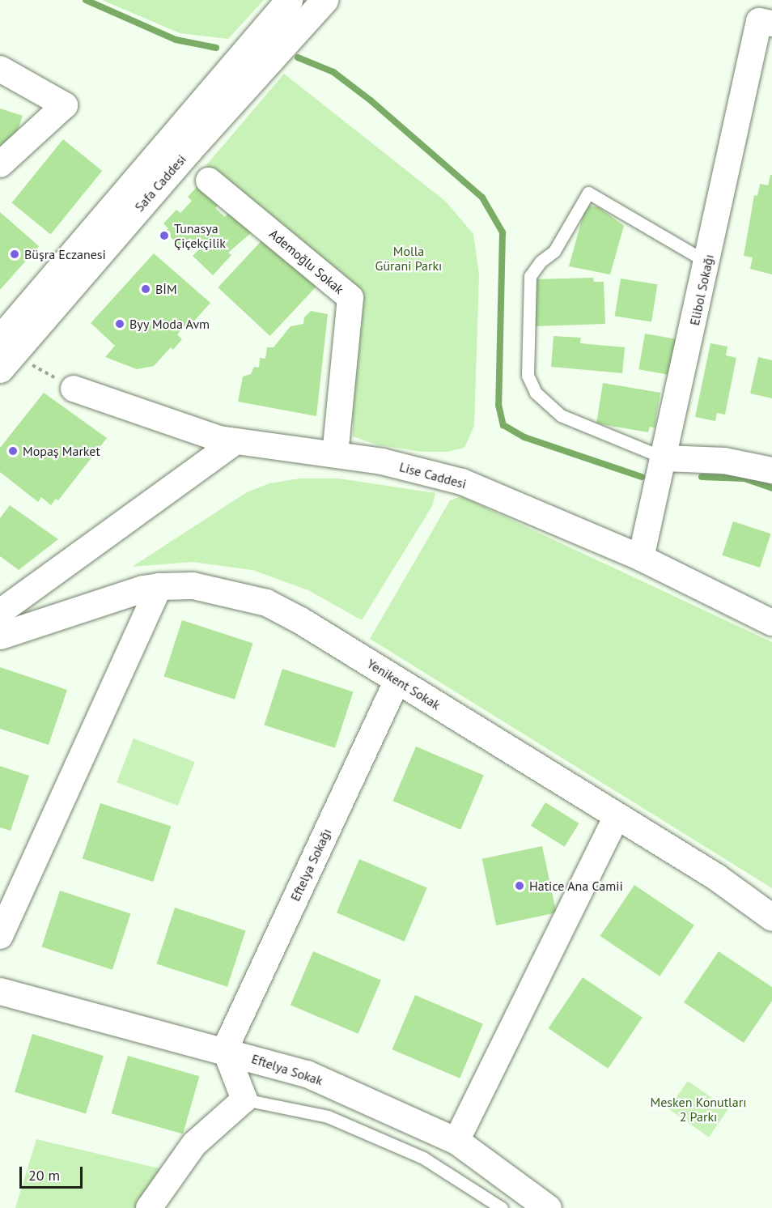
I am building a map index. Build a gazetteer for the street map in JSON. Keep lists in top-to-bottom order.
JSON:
{
  "streets": {
    "street": [
      "Safa Caddesi",
      "Ademoğlu Sokak",
      "Elibol Sokağı",
      "Lise Caddesi",
      "Yenikent Sokak",
      "Eftelya Sokağı",
      "Eftelya Sokak"
    ]
  },
  "crossings": [
    ["Ademoğlu Sokak", "Lise Caddesi"],
    ["Elibol Sokağı", "Lise Caddesi"],
    ["Yenikent Sokak", "Eftelya Sokağı"],
    ["Eftelya Sokağı", "Eftelya Sokak"]
  ],
  "parks": ["Molla Gürani Parkı", "Mesken Konutları 2 Parkı"],
  "places": [
    "Tunasya Çiçekçilik",
    "Büşra Eczanesi",
    "BİM",
    "Byy Moda Avm",
    "Mopaş Market",
    "Hatice Ana Camii"
  ],
  "scale_bar": "20 m"
}
